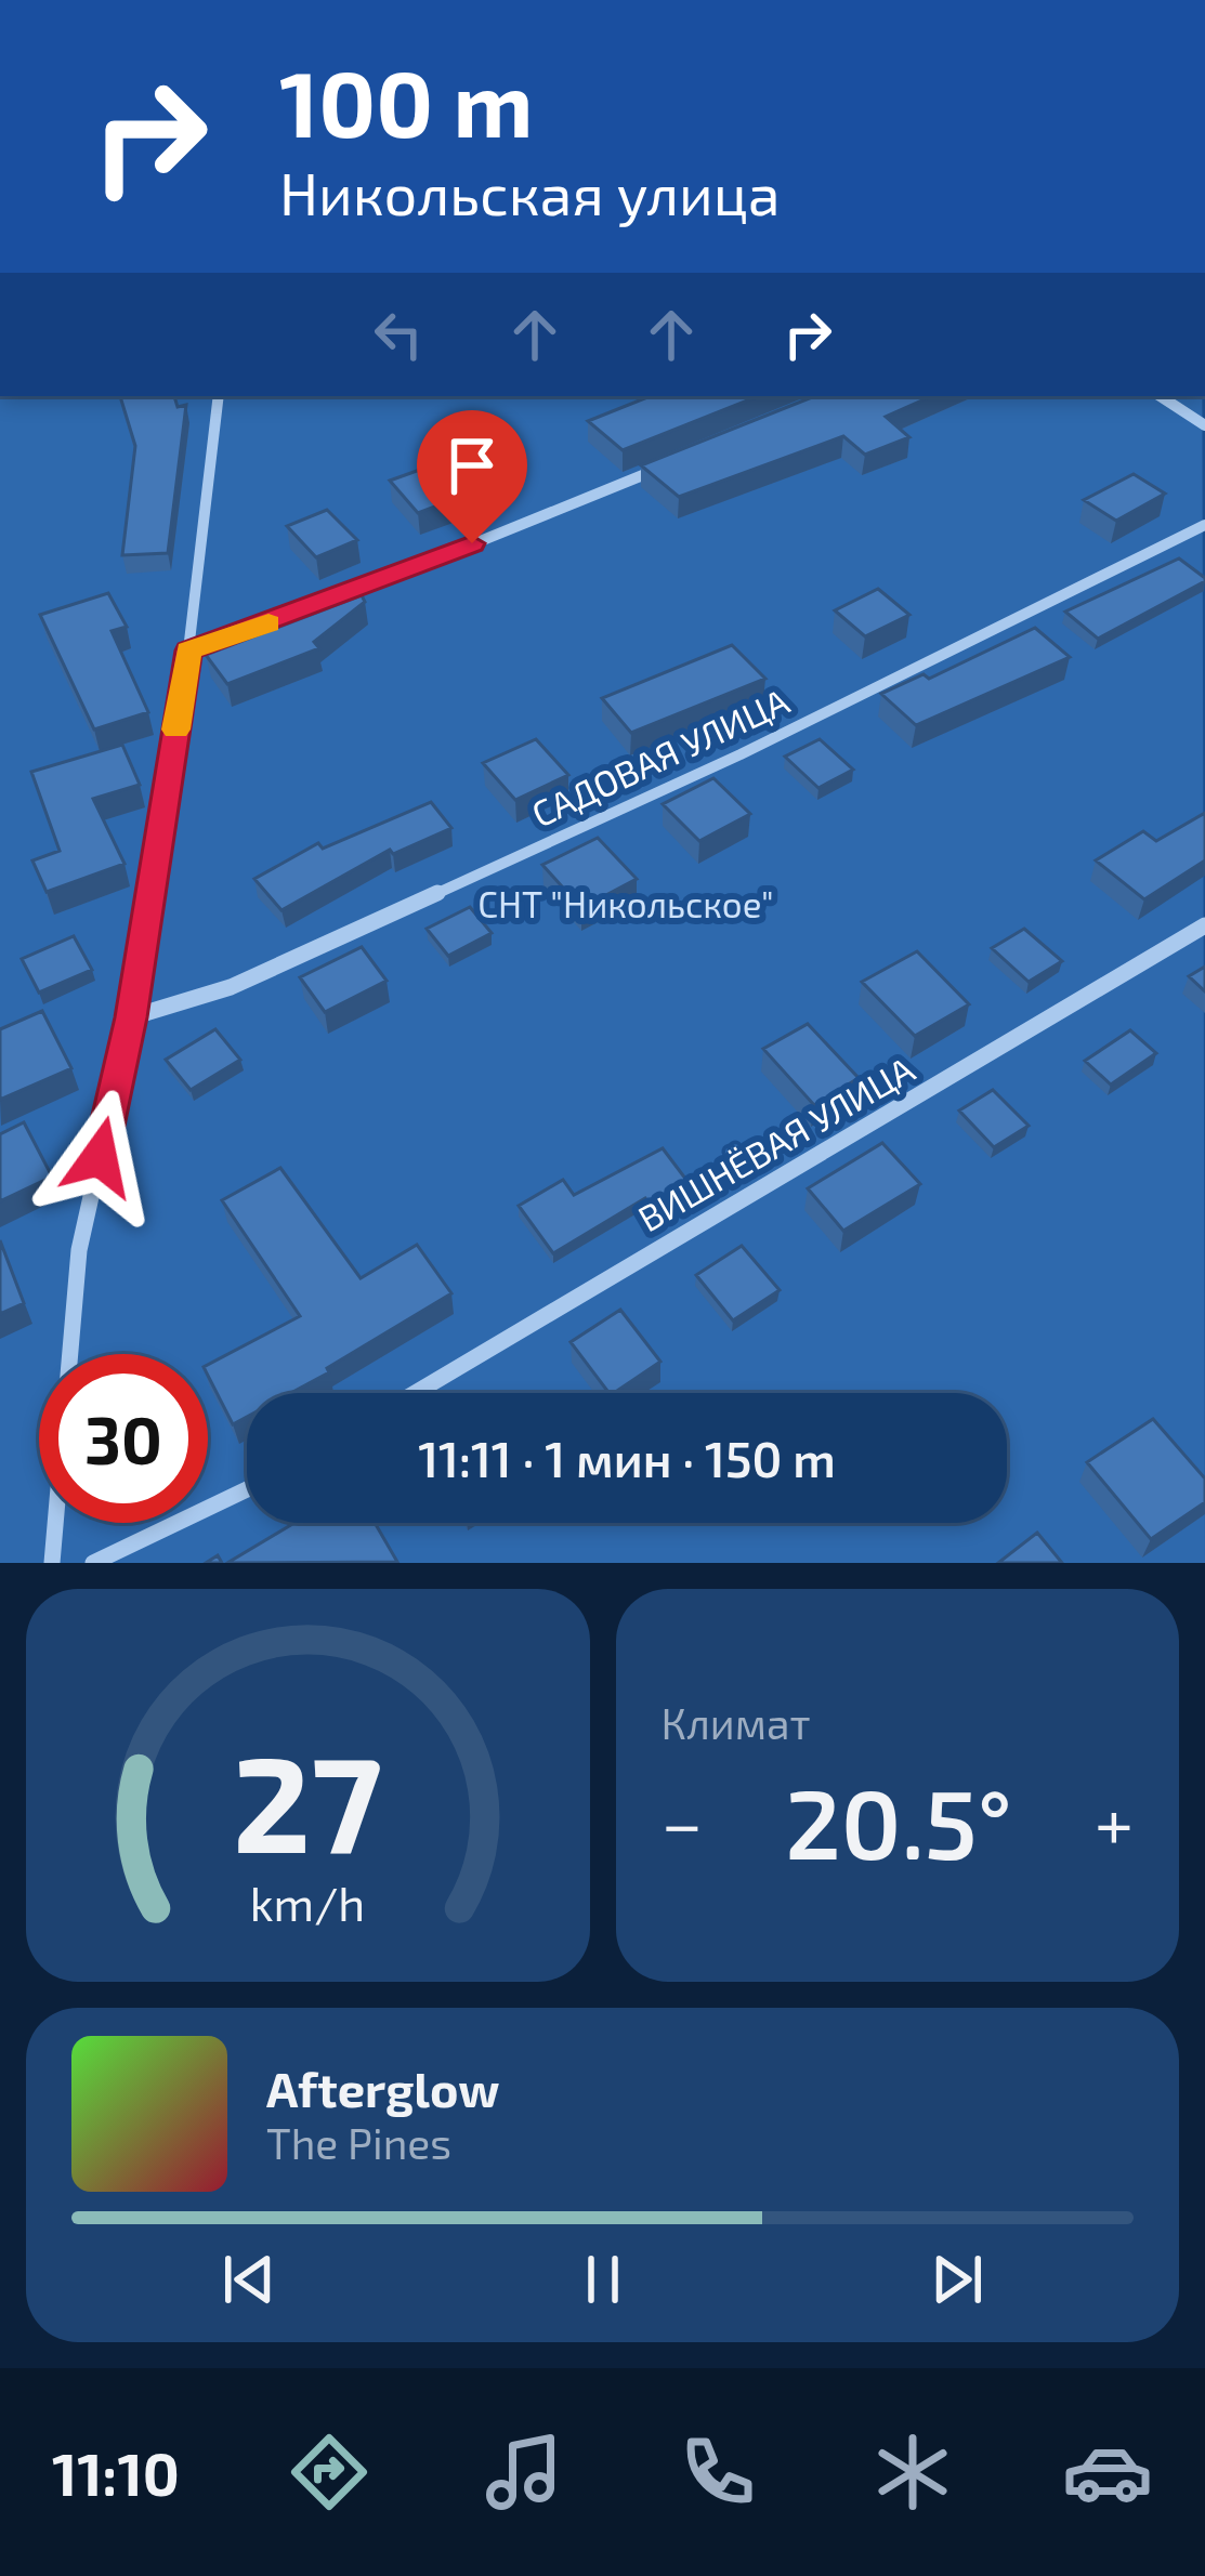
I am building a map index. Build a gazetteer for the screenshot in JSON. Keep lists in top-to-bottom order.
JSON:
{
  "streets": {
    "street": ["САДОВАЯ УЛИЦА", "ВИШНЁВАЯ УЛИЦА"]
  },
  "parks": ["СНТ \"Никольское\""],
  "page": {
    "turn": ["100 m", "Никольская улица"],
    "limit": "30",
    "trip": "11:11 · 1 мин · 150 m",
    "tile": "Климат",
    "heat": ["−", "20.5°", "+"],
    "song": ["Afterglow", "The Pines"],
    "tabs": "11:10",
    "gauge": ["27", "km/h"]
  }
}
